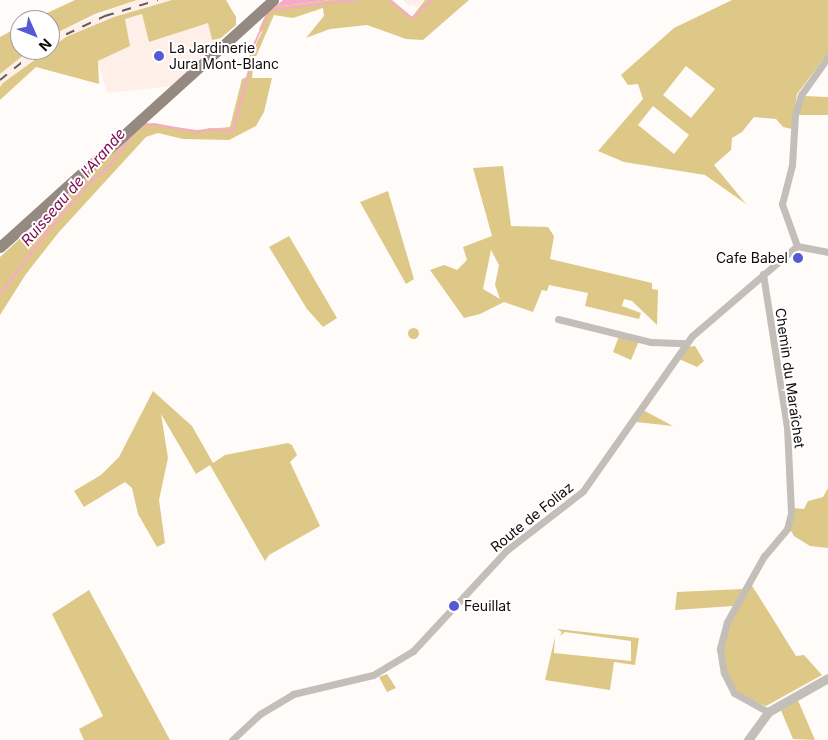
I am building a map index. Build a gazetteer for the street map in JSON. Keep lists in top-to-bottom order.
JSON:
{
  "streets": {
    "street": ["Chemin du Maraîchet", "Route de Foliaz"]
  },
  "crossings": [
    ["Chemin du Maraîchet", "Route de Foliaz"]
  ],
  "water": ["Ruisseau de l'Arande"],
  "places": ["La Jardinerie Jura Mont-Blanc", "Cafe Babel", "Feuillat"],
  "north": "bottom right"
}
